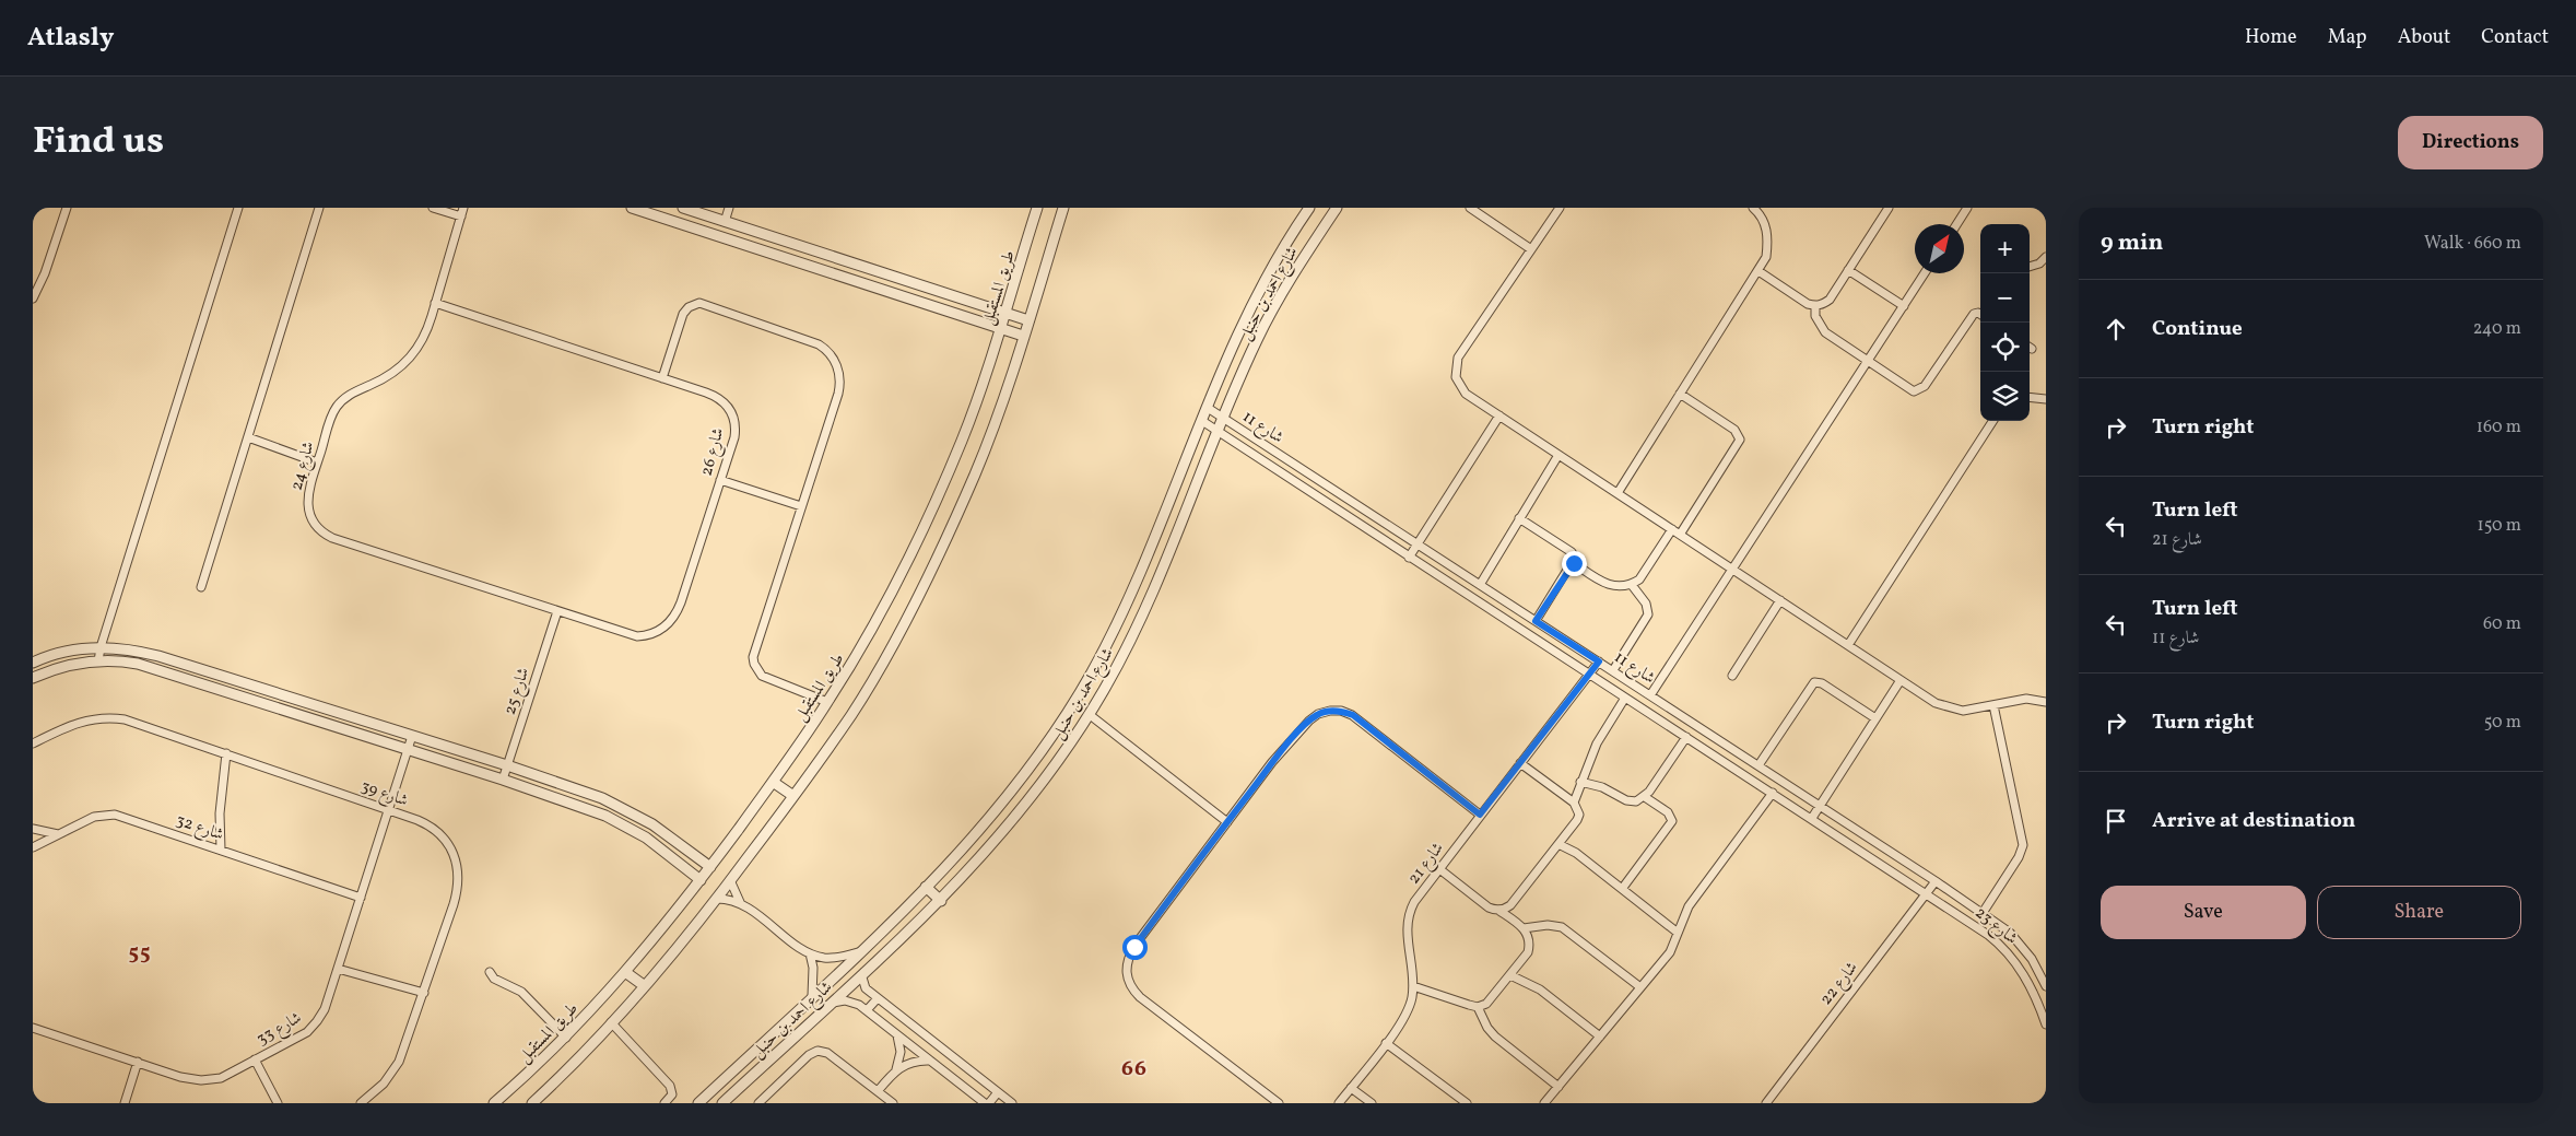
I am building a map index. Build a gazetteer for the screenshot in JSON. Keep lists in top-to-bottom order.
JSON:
{
  "streets": {
    "street": [
      "طريق المستقبل",
      "شارع احمد بن حنبل",
      "شارع 11",
      "شارع 26",
      "شارع 24",
      "شارع 25",
      "شارع 39",
      "شارع 32",
      "شارع 21",
      "شارع 23",
      "شارع 22",
      "شارع 33"
    ]
  },
  "crossings": [
    ["شارع احمد بن حنبل", "شارع 11"],
    ["شارع 11", "شارع 21"],
    ["شارع 11", "شارع 23"],
    ["شارع 11", "شارع 22"],
    ["شارع 26", "شارع 24"],
    ["شارع 26", "شارع 25"],
    ["شارع 24", "شارع 25"],
    ["شارع 39", "شارع 33"],
    ["شارع 32", "شارع 33"],
    ["شارع 23", "شارع 22"]
  ],
  "districts": ["55", "66"],
  "north": "top right",
  "page": {
    "header": "Atlasly",
    "nav": [
      "Home",
      "Map",
      "About",
      "Contact"
    ],
    "title": "Find us",
    "buttons": [
      "Directions",
      ["Save", "Share"]
    ],
    "heading": ["9 min", "Walk · 660 m"],
    "map_buttons": ["+", "−"],
    "list": [
      ["Continue", "240 m"],
      ["Turn right", "160 m"],
      ["Turn left", "شارع 21", "150 m"],
      ["Turn left", "شارع 11", "60 m"],
      ["Turn right", "50 m"],
      "Arrive at destination"
    ]
  }
}
